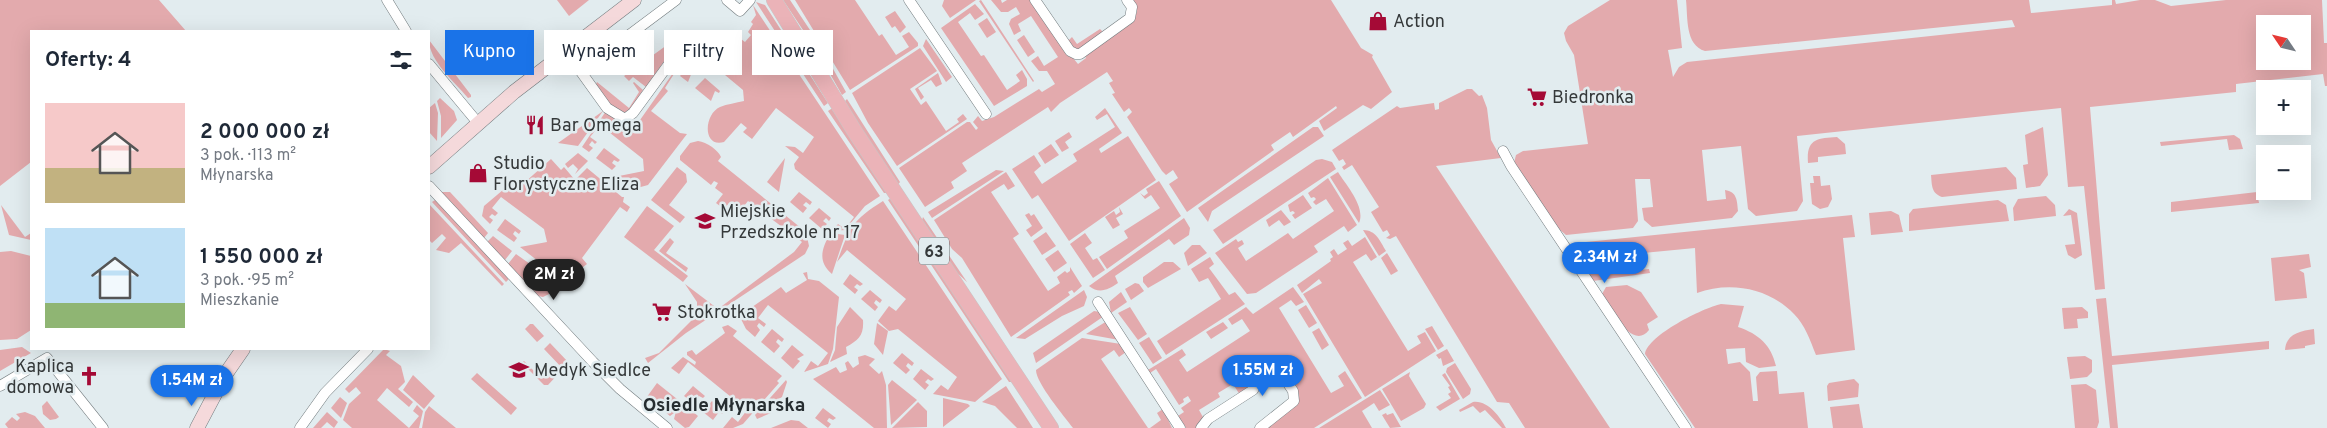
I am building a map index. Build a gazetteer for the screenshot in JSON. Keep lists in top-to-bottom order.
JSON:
{
  "streets": {
    "main road": ["63"]
  },
  "districts": ["Osiedle Młynarska"],
  "places": {
    "shop": ["Action", "Studio Florystyczne Eliza"],
    "supermarket": ["Biedronka", "Stokrotka"],
    "restaurant": ["Bar Omega"],
    "school or university": ["Miejskie Przedszkole nr 17", "Medyk Siedlce"],
    "church": ["Kaplica domowa"]
  },
  "north": "top left",
  "page": {
    "map_buttons": ["+", "−"],
    "chip": [
      "Kupno",
      "Wynajem",
      "Filtry",
      "Nowe"
    ],
    "heading": "Oferty: 4",
    "list": [
      {
        "name": "2 000 000 zł",
        "note": "3 pok. · 113 m² · Młynarska"
      },
      {
        "name": "1 550 000 zł",
        "note": "3 pok. · 95 m² · Mieszkanie"
      }
    ],
    "price": [
      "2.34M zł",
      "2M zł",
      "1.55M zł",
      "1.54M zł"
    ]
  }
}
